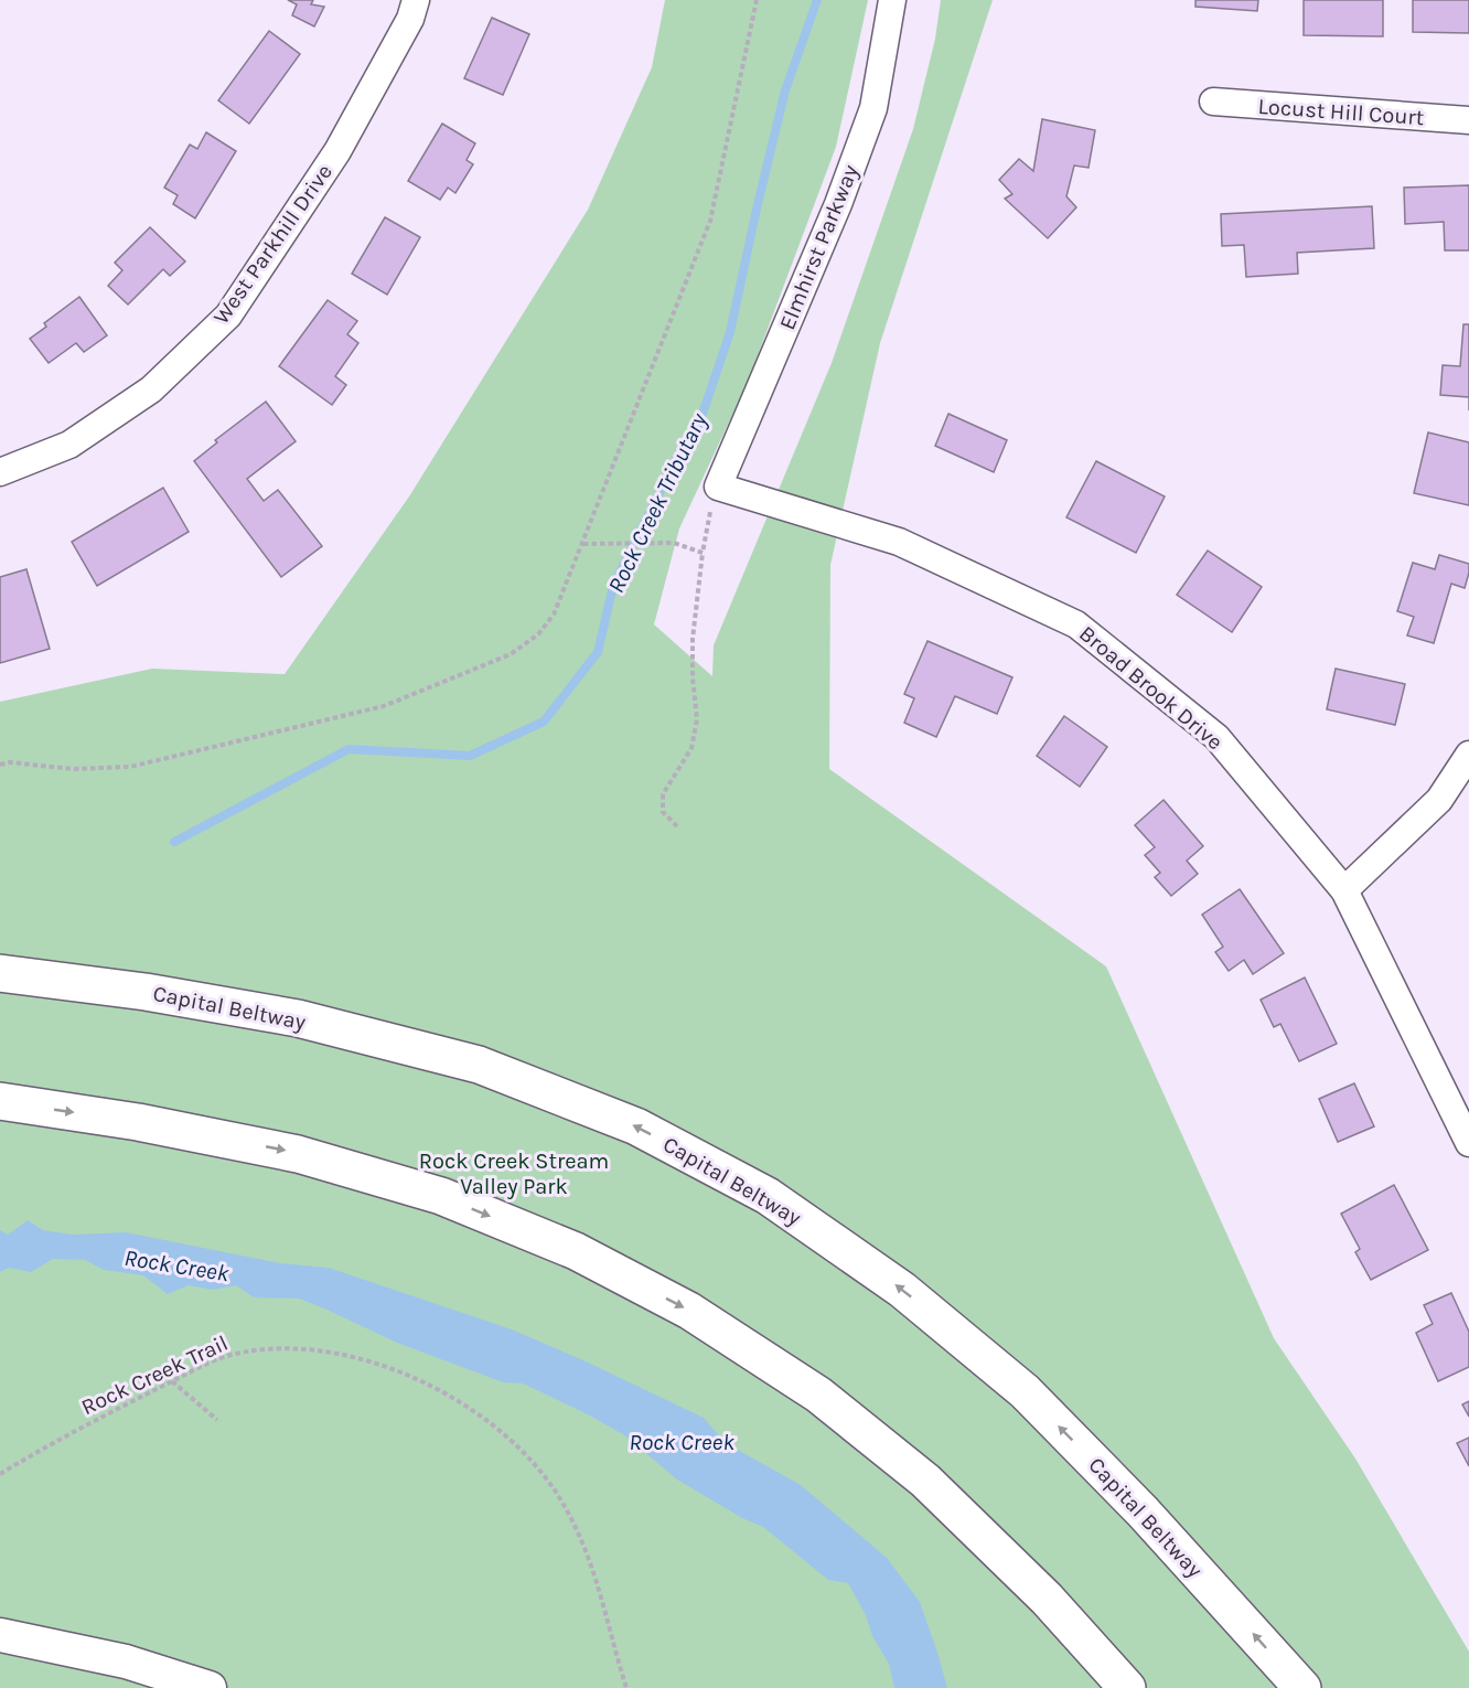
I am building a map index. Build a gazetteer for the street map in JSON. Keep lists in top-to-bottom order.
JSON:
{
  "streets": {
    "highway": ["Capital Beltway"],
    "street": [
      "Locust Hill Court",
      "West Parkhill Drive",
      "Elmhirst Parkway",
      "Broad Brook Drive"
    ],
    "path": ["Rock Creek Trail"]
  },
  "crossings": [
    ["Elmhirst Parkway", "Broad Brook Drive"]
  ],
  "water": ["Rock Creek Tributary", "Rock Creek"],
  "parks": ["Rock Creek Stream Valley Park"]
}
